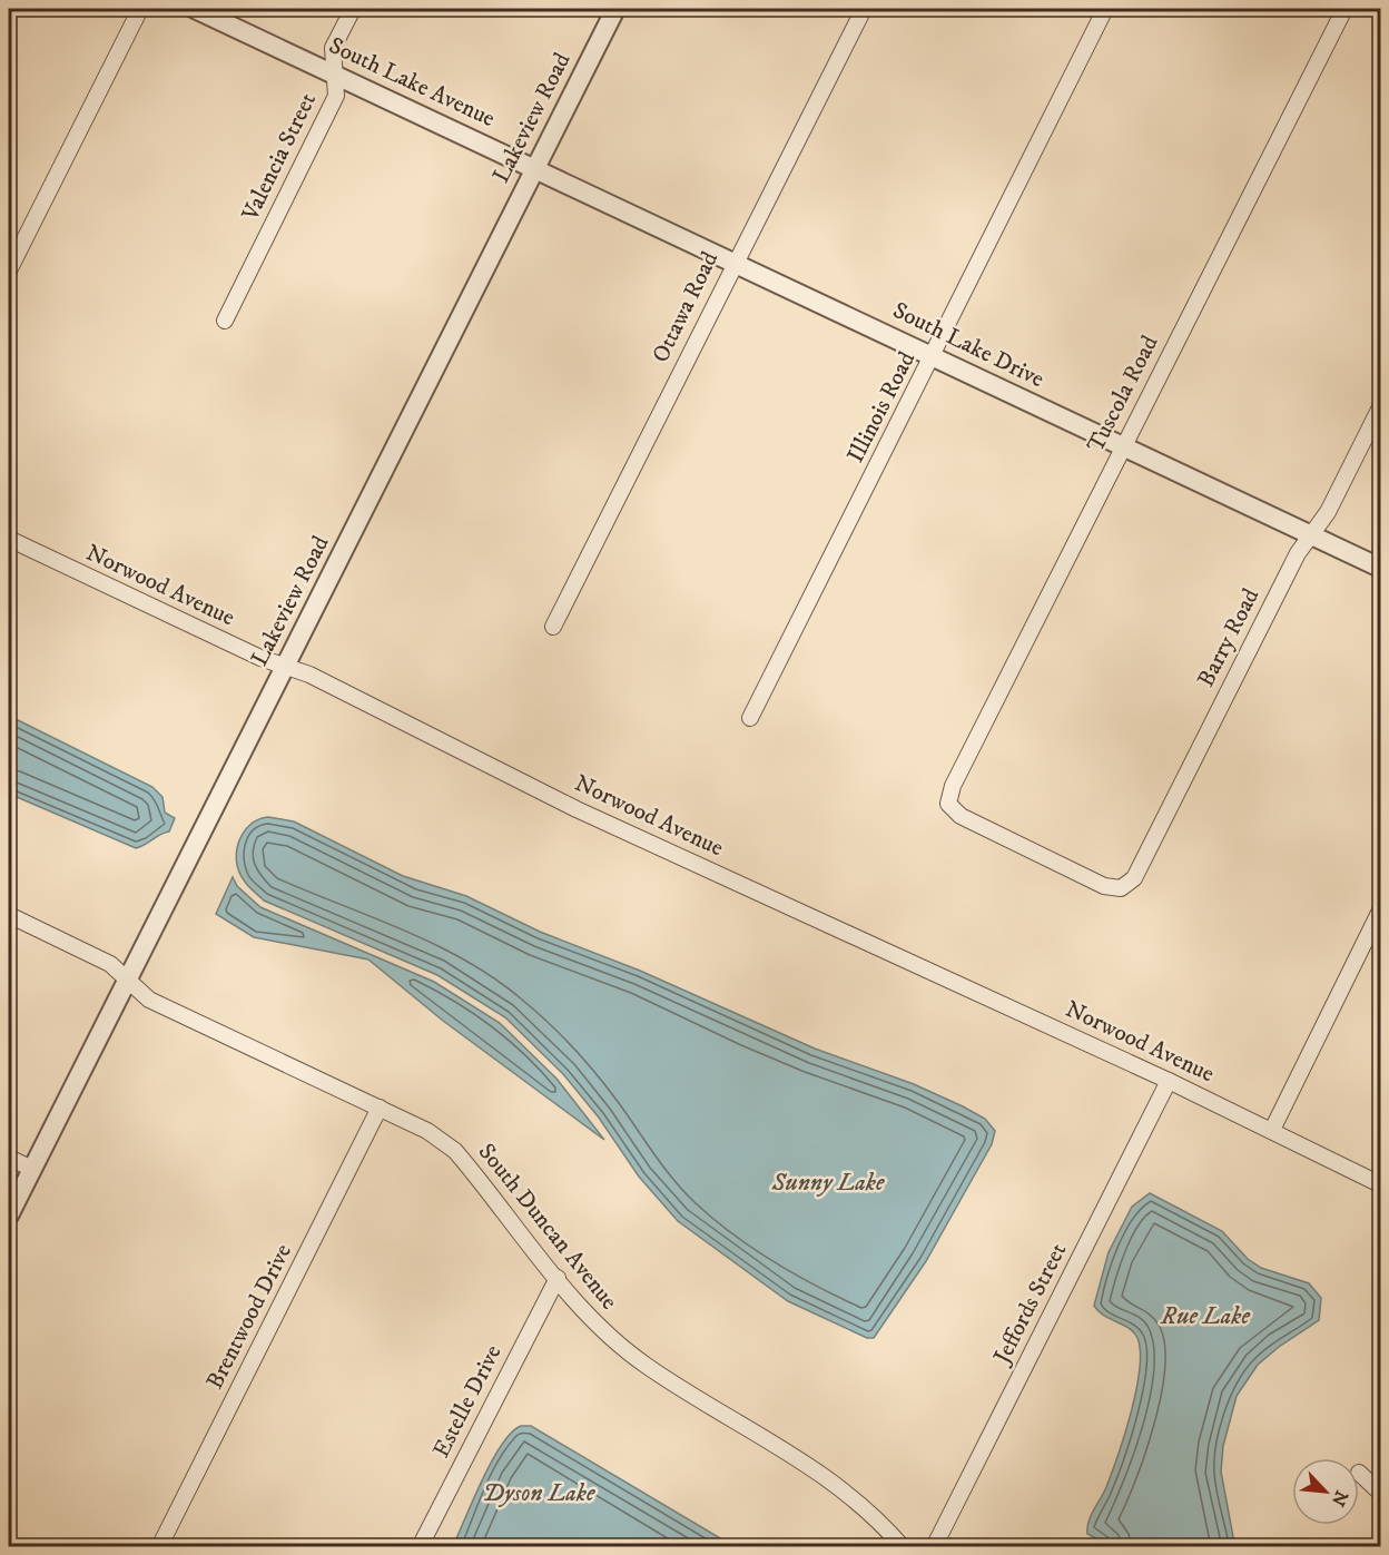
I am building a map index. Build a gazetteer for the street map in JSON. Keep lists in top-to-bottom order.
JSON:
{
  "streets": {
    "street": [
      "South Lake Avenue",
      "Lakeview Road",
      "Valencia Street",
      "Ottawa Road",
      "South Lake Drive",
      "Tuscola Road",
      "Illinois Road",
      "Norwood Avenue",
      "Barry Road",
      "South Duncan Avenue",
      "Jeffords Street",
      "Brentwood Drive",
      "Estelle Drive"
    ]
  },
  "crossings": [
    ["South Lake Avenue", "Lakeview Road"],
    ["South Lake Avenue", "Valencia Street"],
    ["South Lake Avenue", "South Lake Drive"],
    ["Lakeview Road", "South Lake Drive"],
    ["Lakeview Road", "Norwood Avenue"],
    ["Lakeview Road", "South Duncan Avenue"],
    ["Ottawa Road", "South Lake Drive"],
    ["South Lake Drive", "Tuscola Road"],
    ["South Lake Drive", "Illinois Road"],
    ["South Lake Drive", "Barry Road"],
    ["Tuscola Road", "Barry Road"],
    ["Norwood Avenue", "Jeffords Street"],
    ["South Duncan Avenue", "Brentwood Drive"],
    ["South Duncan Avenue", "Estelle Drive"]
  ],
  "water": ["Sunny Lake", "Rue Lake", "Dyson Lake"],
  "north": "bottom right"
}
